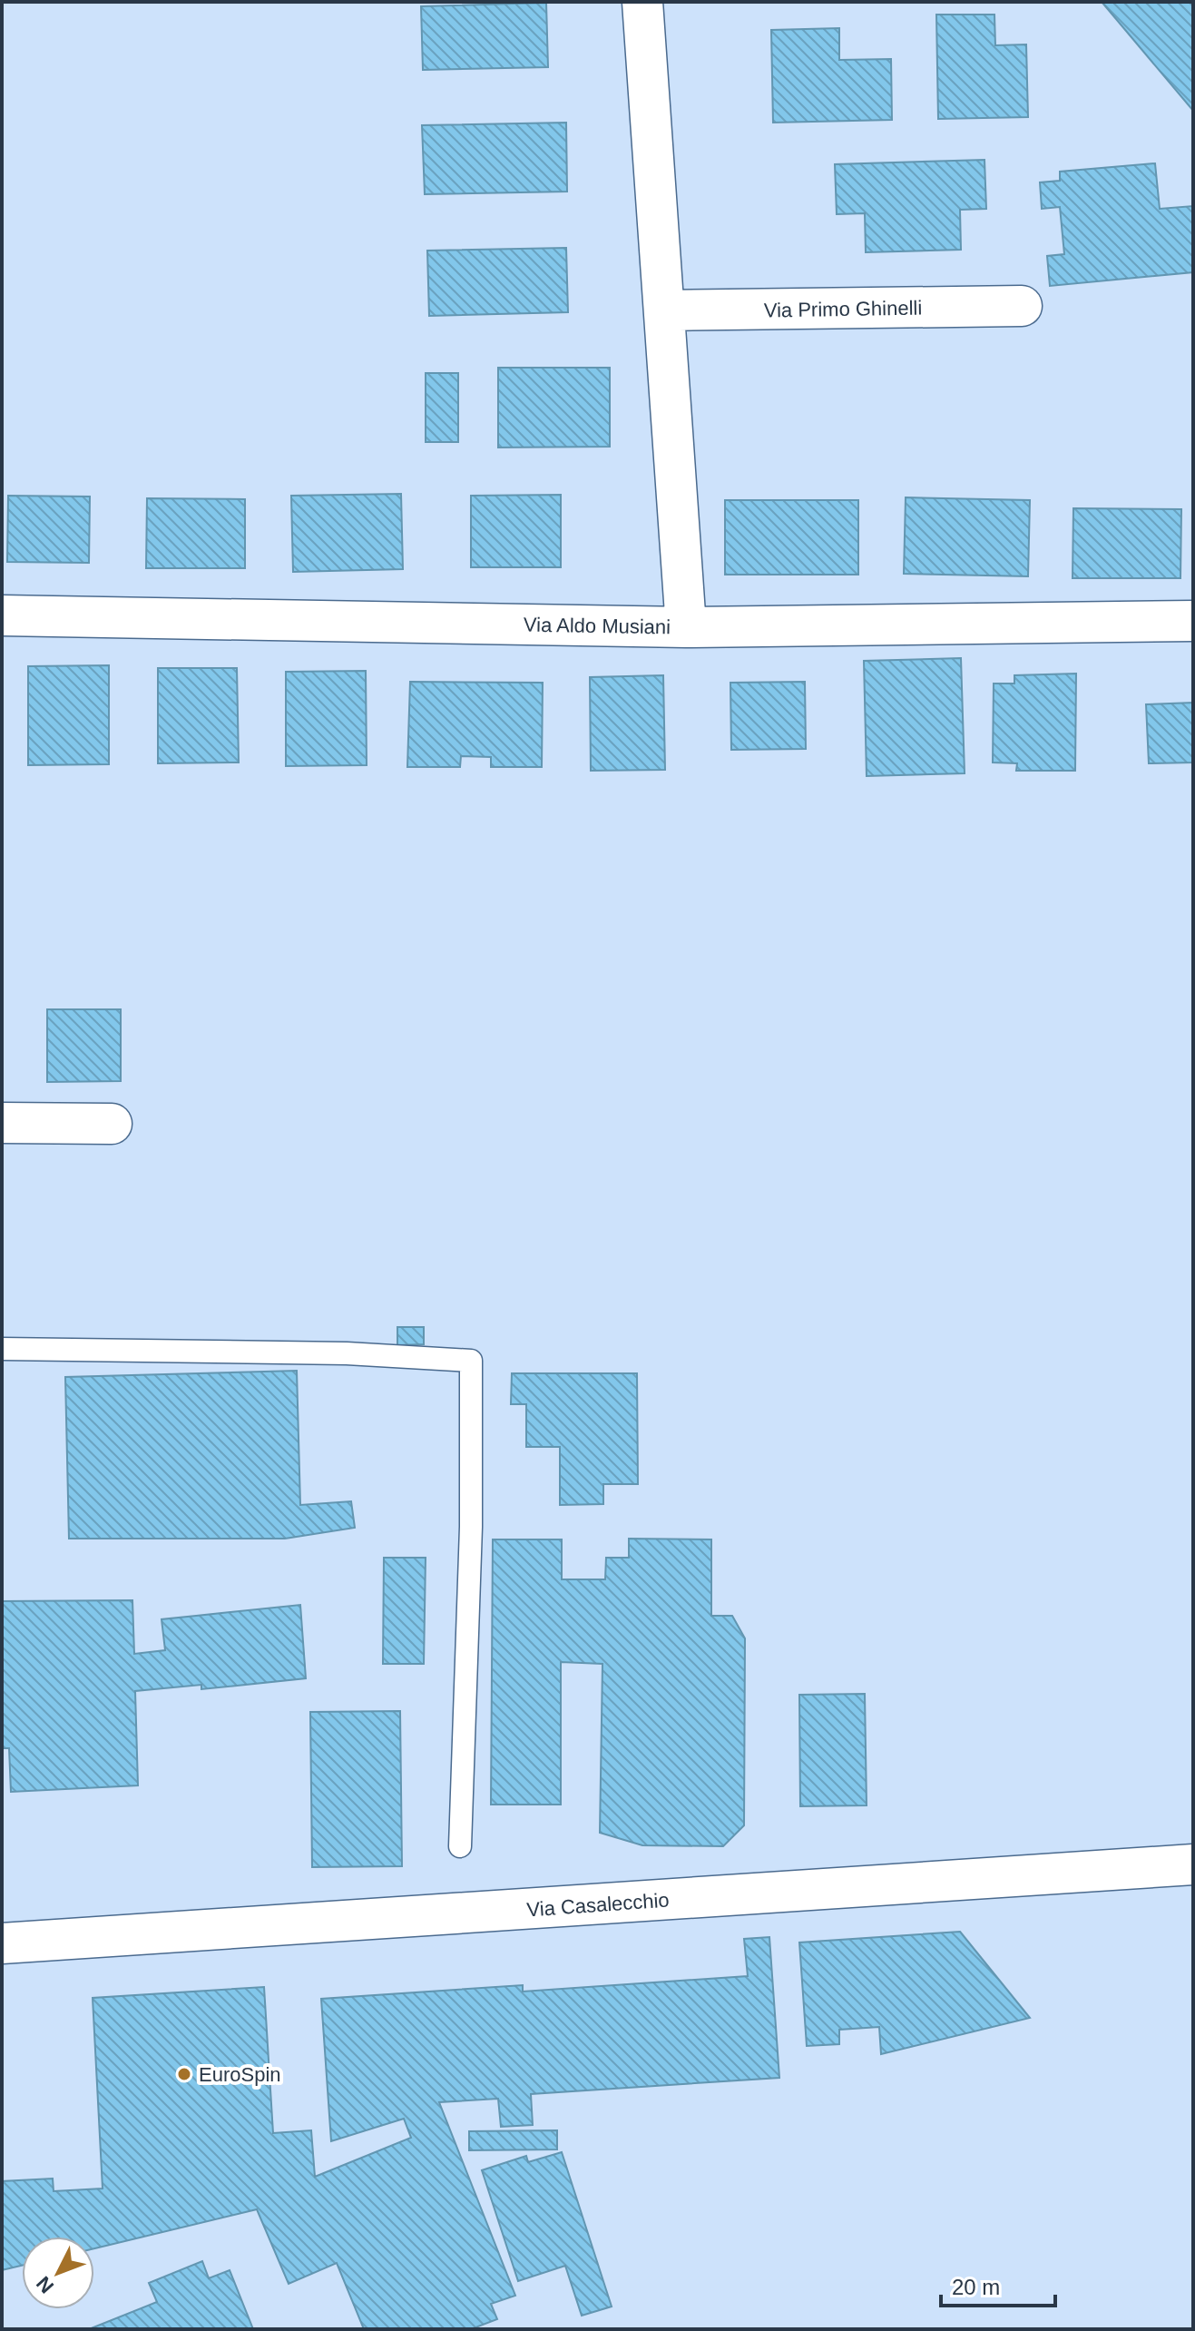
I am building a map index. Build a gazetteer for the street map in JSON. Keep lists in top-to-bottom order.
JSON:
{
  "streets": {
    "street": ["Via Primo Ghinelli", "Via Aldo Musiani", "Via Casalecchio"]
  },
  "places": ["EuroSpin"],
  "scale_bar": "20 m",
  "north": "bottom left"
}
